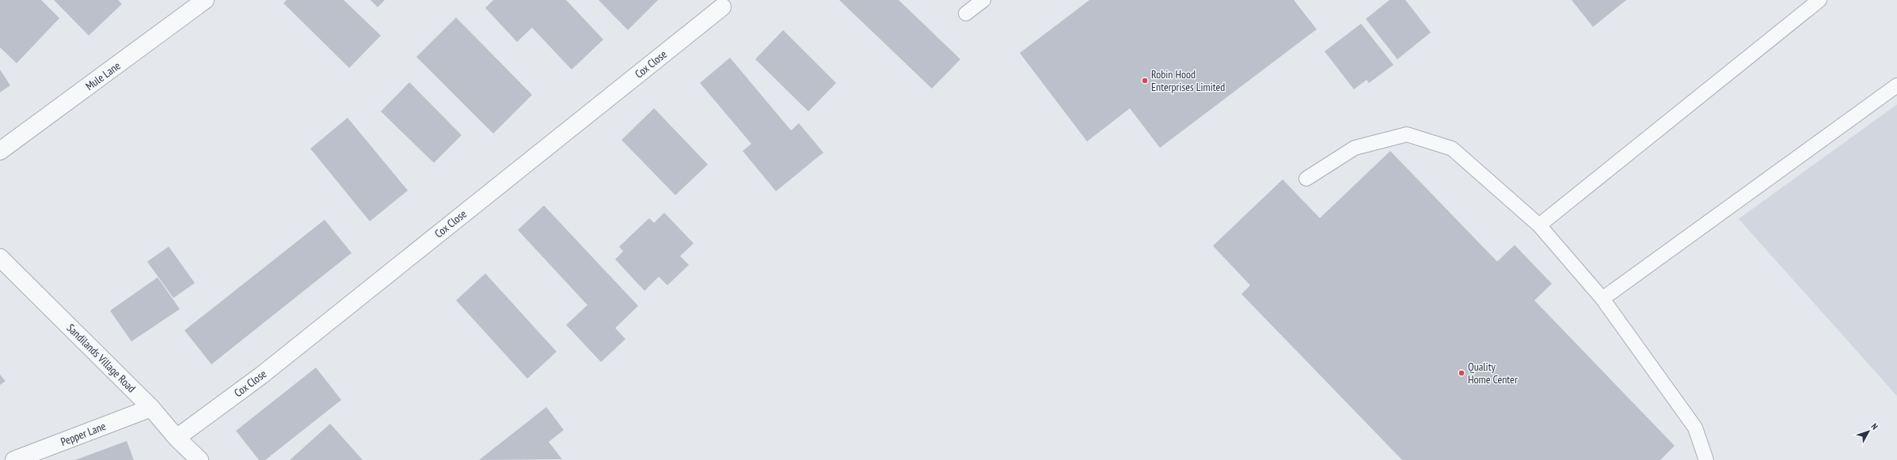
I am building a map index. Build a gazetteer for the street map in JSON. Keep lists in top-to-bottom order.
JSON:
{
  "streets": {
    "street": [
      "Cox Close",
      "Mule Lane",
      "Sandilands Village Road",
      "Pepper Lane"
    ]
  },
  "crossings": [
    ["Cox Close", "Sandilands Village Road"],
    ["Sandilands Village Road", "Pepper Lane"]
  ],
  "places": ["Robin Hood Enterprises Limited", "Quality Home Center"],
  "north": "top right"
}
